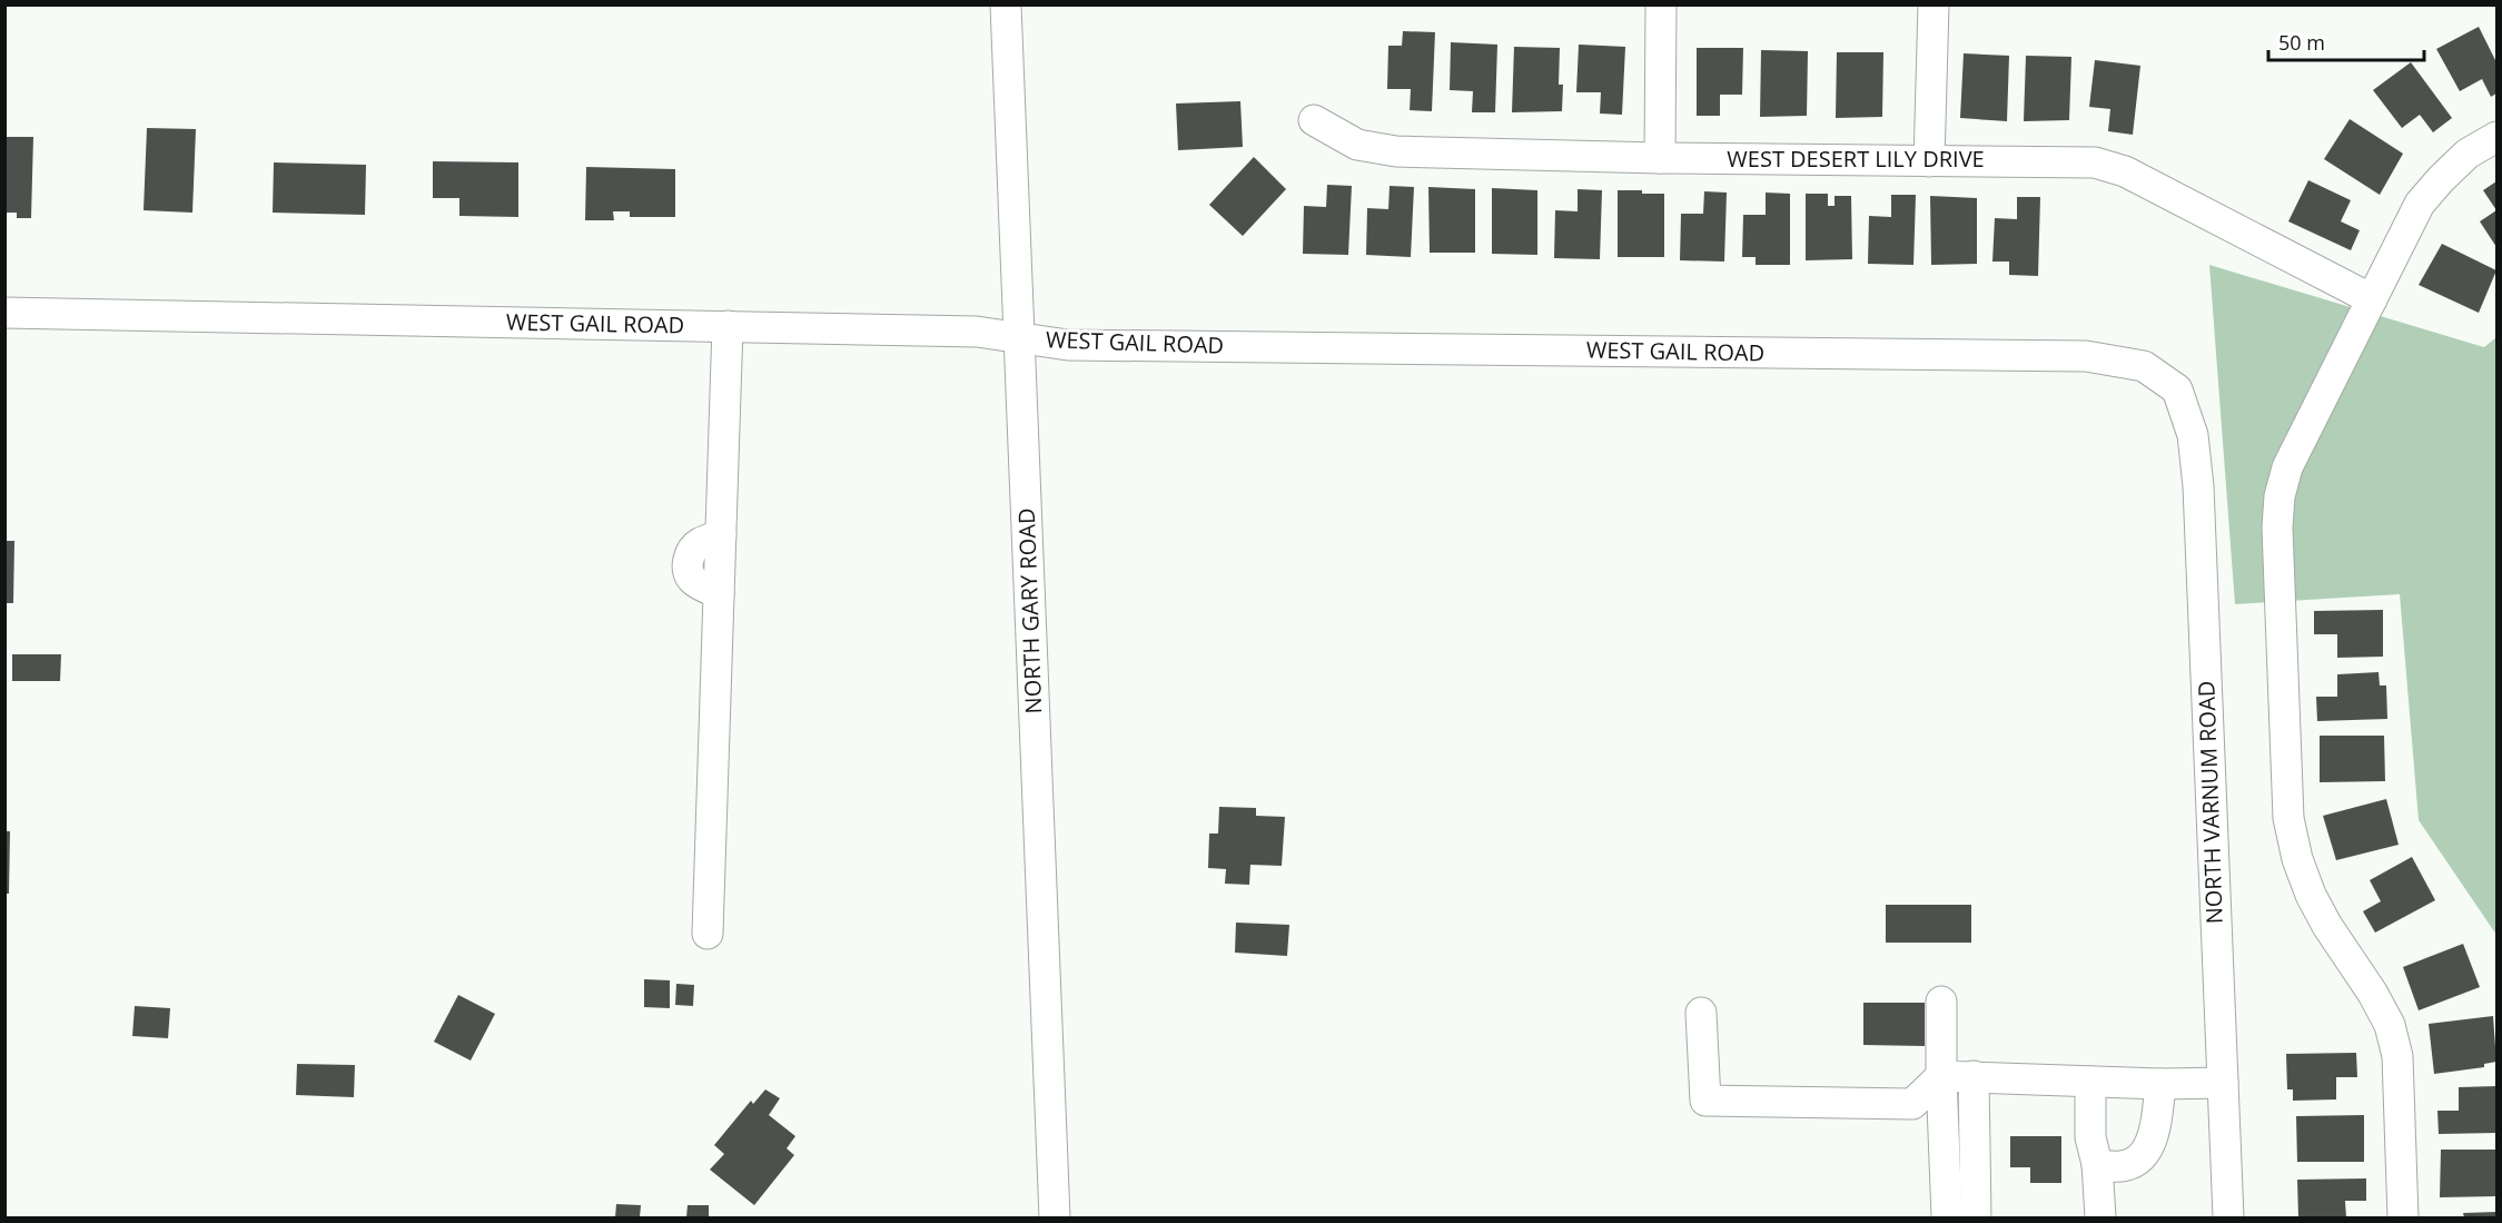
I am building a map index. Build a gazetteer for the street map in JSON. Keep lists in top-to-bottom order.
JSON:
{
  "streets": {
    "street": [
      "WEST DESERT LILY DRIVE",
      "WEST GAIL ROAD",
      "NORTH GARY ROAD",
      "NORTH VARNUM ROAD"
    ]
  },
  "crossings": [
    ["WEST GAIL ROAD", "NORTH GARY ROAD"],
    ["WEST GAIL ROAD", "NORTH VARNUM ROAD"]
  ],
  "scale_bar": "50 m"
}
